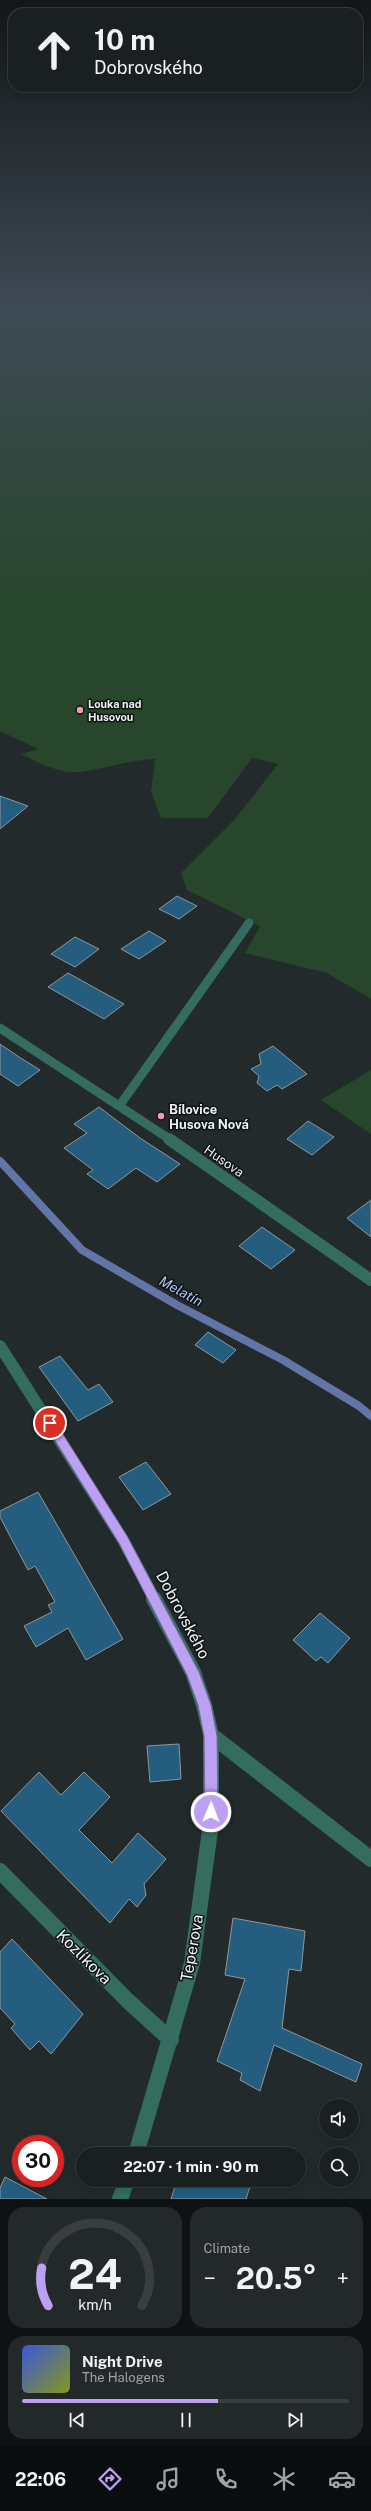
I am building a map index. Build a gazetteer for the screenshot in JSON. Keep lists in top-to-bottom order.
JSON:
{
  "streets": {
    "street": [
      "Husova",
      "Dobrovského",
      "Teperova",
      "Kozlíkova"
    ]
  },
  "crossings": [
    ["Dobrovského", "Teperova"],
    ["Teperova", "Kozlíkova"]
  ],
  "water": ["Melatín"],
  "places": ["Louka nad Husovou", "Bílovice Husova Nová"],
  "page": {
    "turn": ["10 m", "Dobrovského"],
    "limit": "30",
    "trip": "22:07 · 1 min · 90 m",
    "tile": "Climate",
    "heat": ["−", "20.5°", "+"],
    "song": ["Night Drive", "The Halogens"],
    "tabs": "22:06",
    "gauge": ["24", "km/h"]
  }
}
